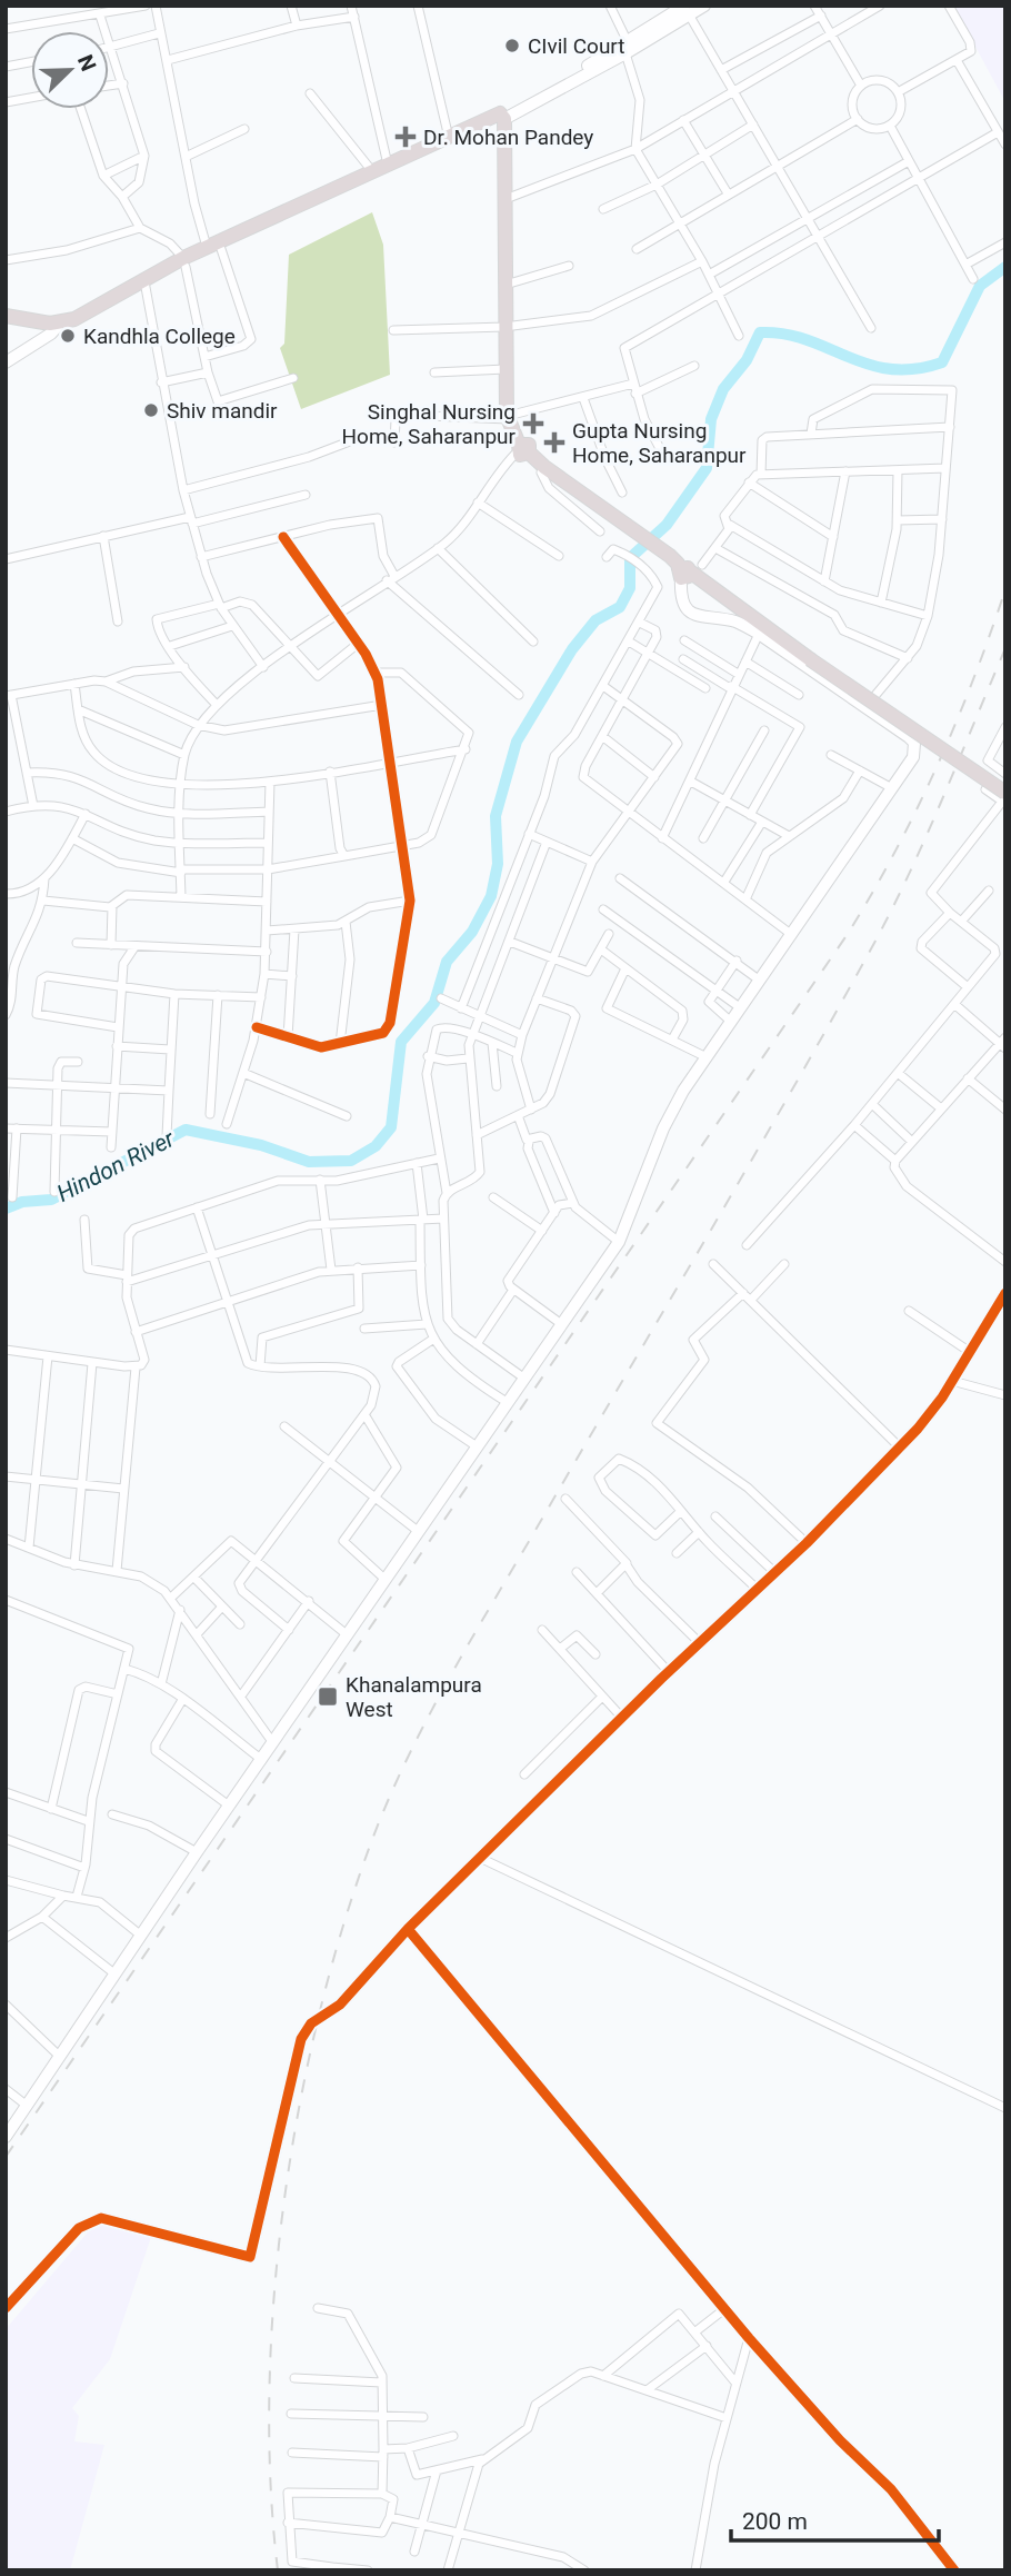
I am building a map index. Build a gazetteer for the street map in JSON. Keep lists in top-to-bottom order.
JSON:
{
  "water": ["Hindon River"],
  "places": {
    "other": ["CIvil Court", "Kandhla College", "Shiv mandir"],
    "health": ["Dr. Mohan Pandey", "Singhal Nursing Home, Saharanpur", "Gupta Nursing Home, Saharanpur"],
    "transit": ["Khanalampura West"]
  },
  "scale_bar": "200 m",
  "north": "top right"
}
